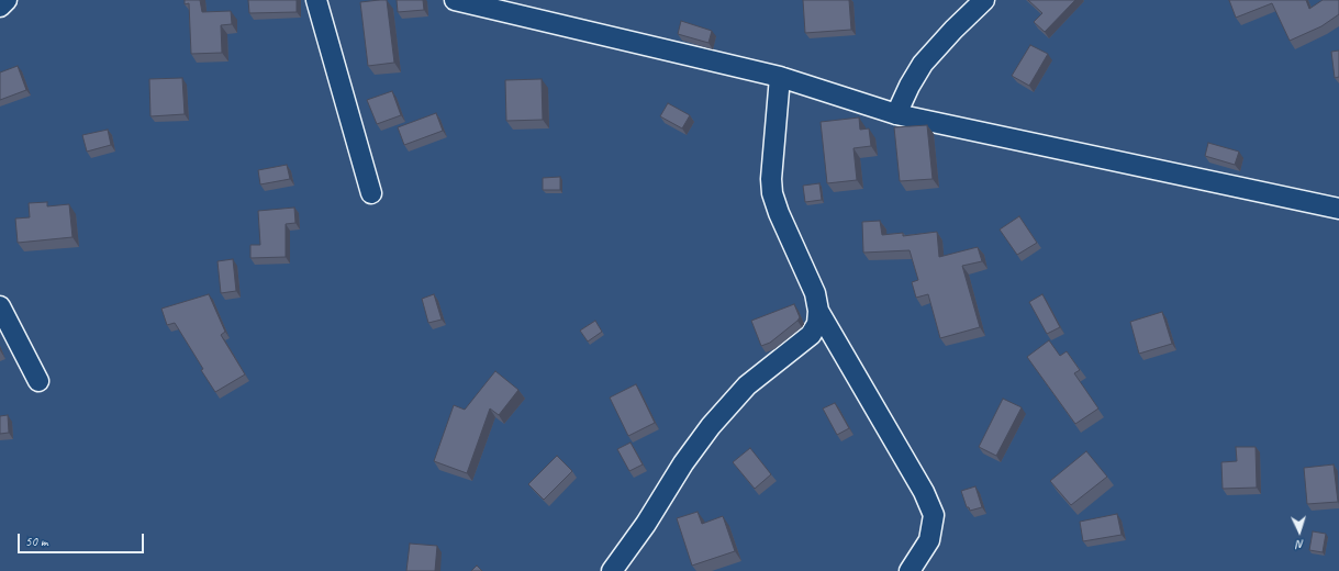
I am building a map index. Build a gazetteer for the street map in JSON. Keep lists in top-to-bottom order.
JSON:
{
  "scale_bar": "50 m",
  "north": "bottom"
}
